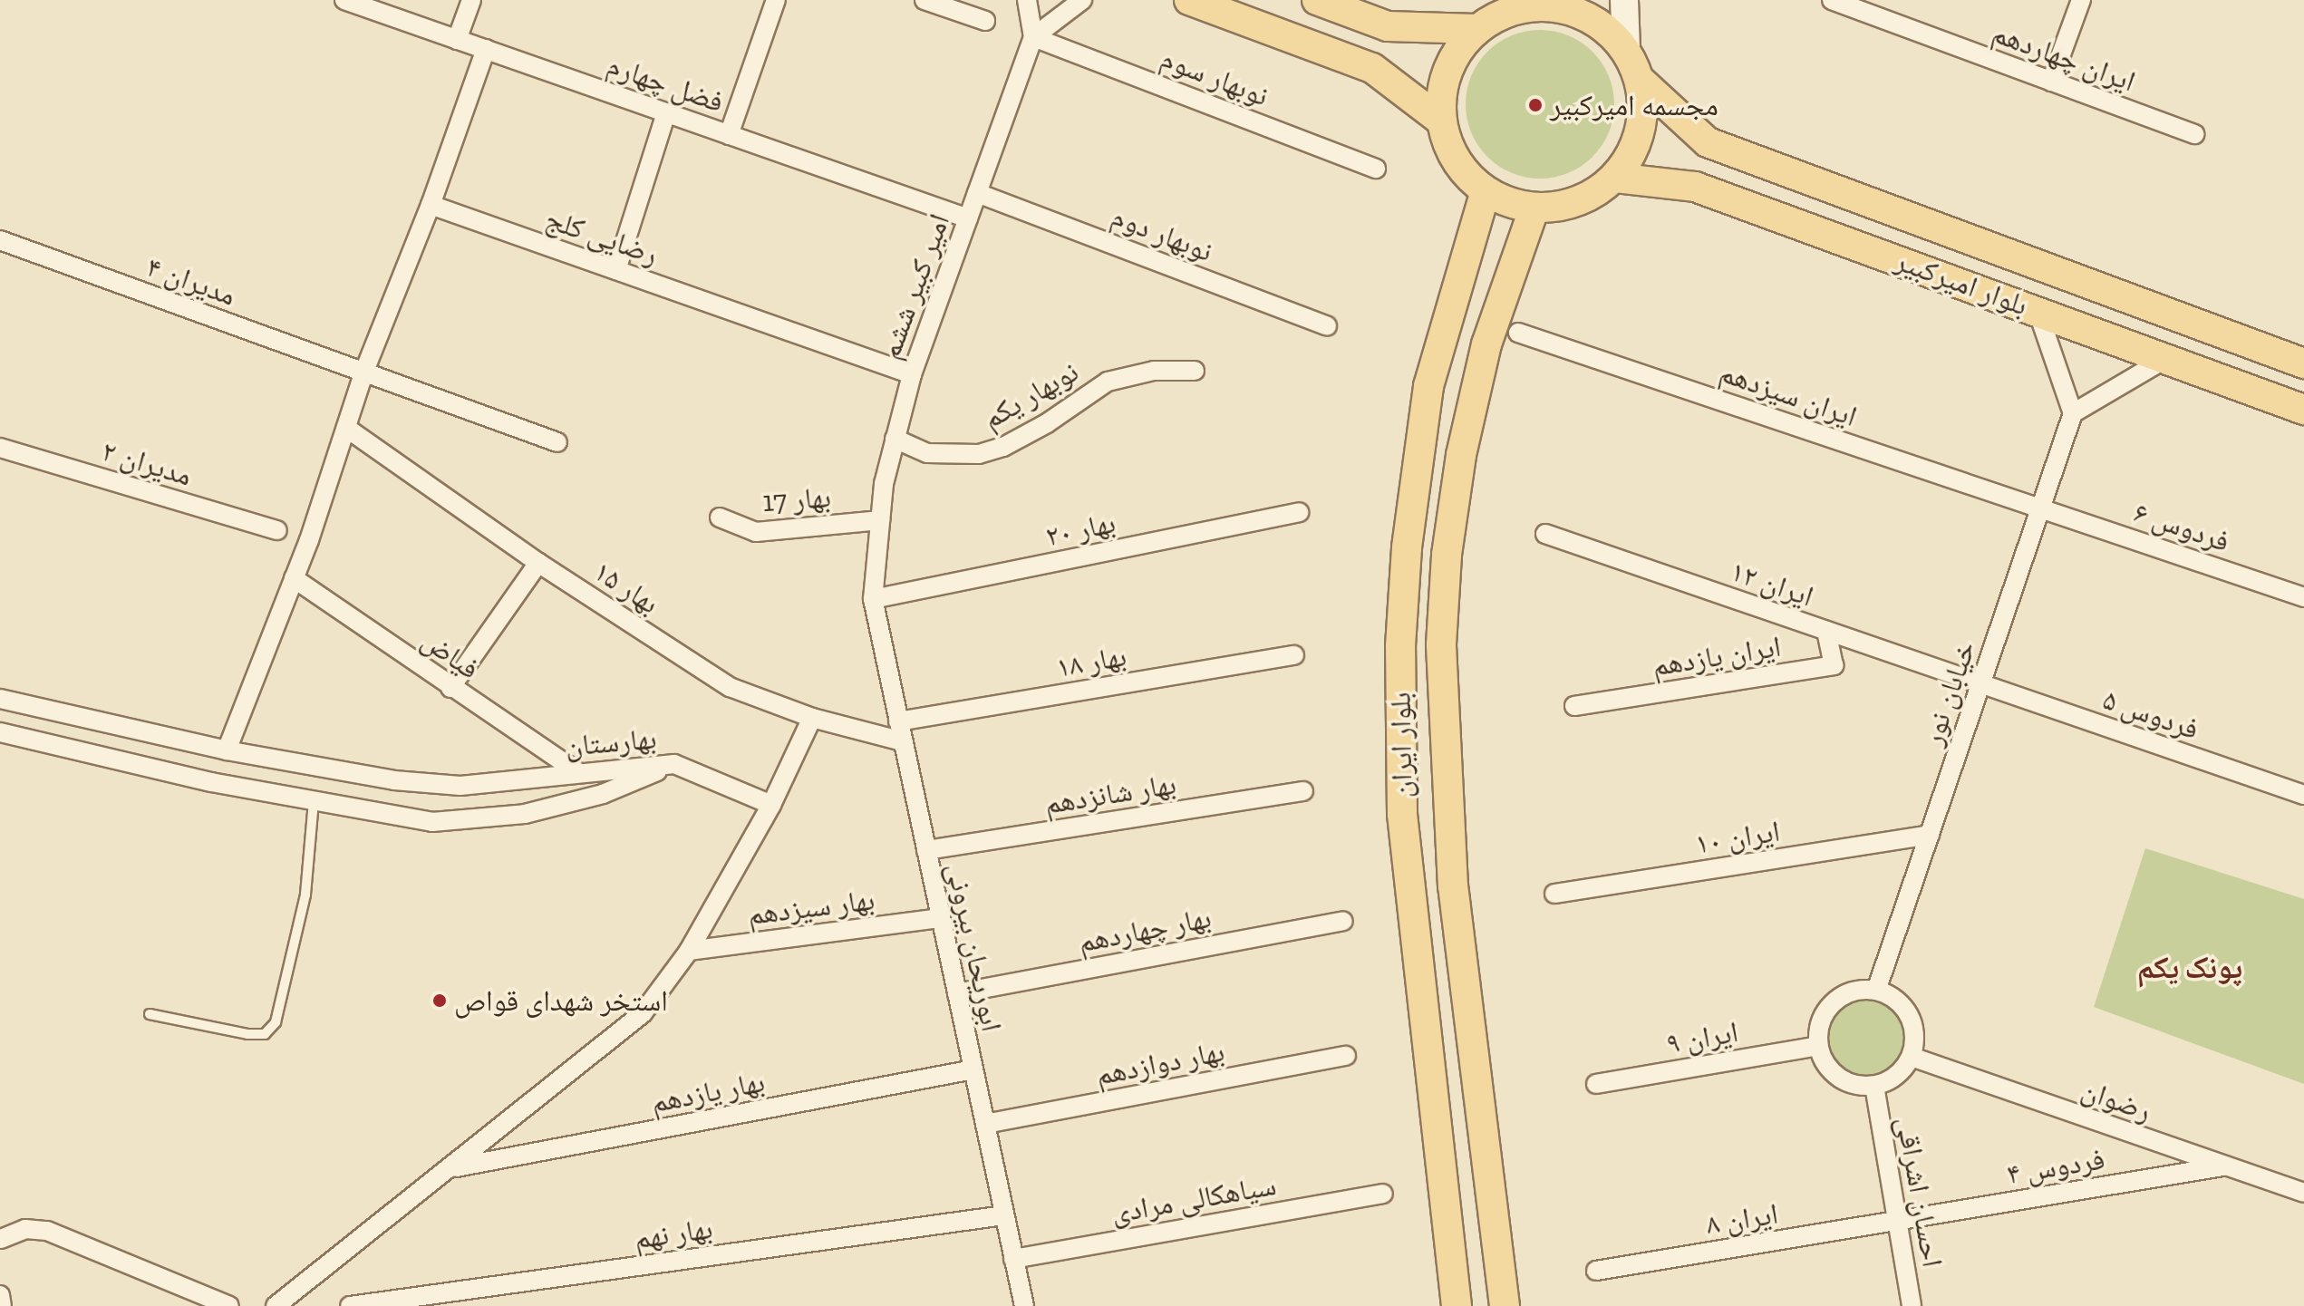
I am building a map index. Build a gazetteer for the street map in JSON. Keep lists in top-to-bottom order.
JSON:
{
  "streets": {
    "main road": ["بلوار امیرکبیر", "بلوار ایران"],
    "street": [
      "ایران چهاردهم",
      "نوبهار سوم",
      "فضل چهارم",
      "نوبهار دوم",
      "رضایی کلج",
      "مدیران ۴",
      "امیر کبیر ششم",
      "ایران سیزدهم",
      "نوبهار یکم",
      "مدیران ۲",
      "بهار 17",
      "فردوس ۶",
      "بهار ۲۰",
      "ایران ۱۲",
      "بهار ۱۵",
      "فیاض",
      "ایران یازدهم",
      "بهار ۱۸",
      "خیابان نور",
      "فردوس ۵",
      "بهارستان",
      "بهار شانزدهم",
      "ایران ۱۰",
      "بهار سیزدهم",
      "بهار چهاردهم",
      "ابوریحان بیرونی",
      "ایران ۹",
      "بهار دوازدهم",
      "بهار یازدهم",
      "رضوان",
      "فردوس ۴",
      "احسان اشراقی",
      "سیاهکالی مرادی",
      "ایران ۸",
      "بهار نهم"
    ]
  },
  "crossings": [
    ["نوبهار سوم", "امیر کبیر ششم"],
    ["فضل چهارم", "امیر کبیر ششم"],
    ["نوبهار دوم", "امیر کبیر ششم"],
    ["رضایی کلج", "امیر کبیر ششم"],
    ["بلوار امیرکبیر", "بلوار ایران"],
    ["امیر کبیر ششم", "نوبهار یکم"],
    ["امیر کبیر ششم", "بهار 17"],
    ["امیر کبیر ششم", "بهار ۲۰"],
    ["امیر کبیر ششم", "ابوریحان بیرونی"],
    ["ایران سیزدهم", "فردوس ۶"],
    ["ایران سیزدهم", "خیابان نور"],
    ["فردوس ۶", "خیابان نور"],
    ["بهار ۲۰", "ابوریحان بیرونی"],
    ["ایران ۱۲", "ایران یازدهم"],
    ["ایران ۱۲", "خیابان نور"],
    ["ایران ۱۲", "فردوس ۵"],
    ["بهار ۱۵", "ابوریحان بیرونی"],
    ["فیاض", "بهارستان"],
    ["بهار ۱۸", "ابوریحان بیرونی"],
    ["خیابان نور", "فردوس ۵"],
    ["خیابان نور", "ایران ۱۰"],
    ["خیابان نور", "ایران ۹"],
    ["خیابان نور", "رضوان"],
    ["خیابان نور", "احسان اشراقی"],
    ["بهار شانزدهم", "ابوریحان بیرونی"],
    ["بهار سیزدهم", "ابوریحان بیرونی"],
    ["بهار چهاردهم", "ابوریحان بیرونی"],
    ["ابوریحان بیرونی", "بهار دوازدهم"],
    ["ابوریحان بیرونی", "بهار یازدهم"],
    ["ابوریحان بیرونی", "سیاهکالی مرادی"],
    ["ابوریحان بیرونی", "بهار نهم"],
    ["ایران ۹", "رضوان"],
    ["ایران ۹", "احسان اشراقی"],
    ["رضوان", "فردوس ۴"],
    ["رضوان", "احسان اشراقی"],
    ["فردوس ۴", "احسان اشراقی"],
    ["فردوس ۴", "ایران ۸"],
    ["احسان اشراقی", "ایران ۸"]
  ],
  "districts": ["پونک یکم"],
  "places": ["مجسمه امیرکبیر", "استخر شهدای قواص"]
}
